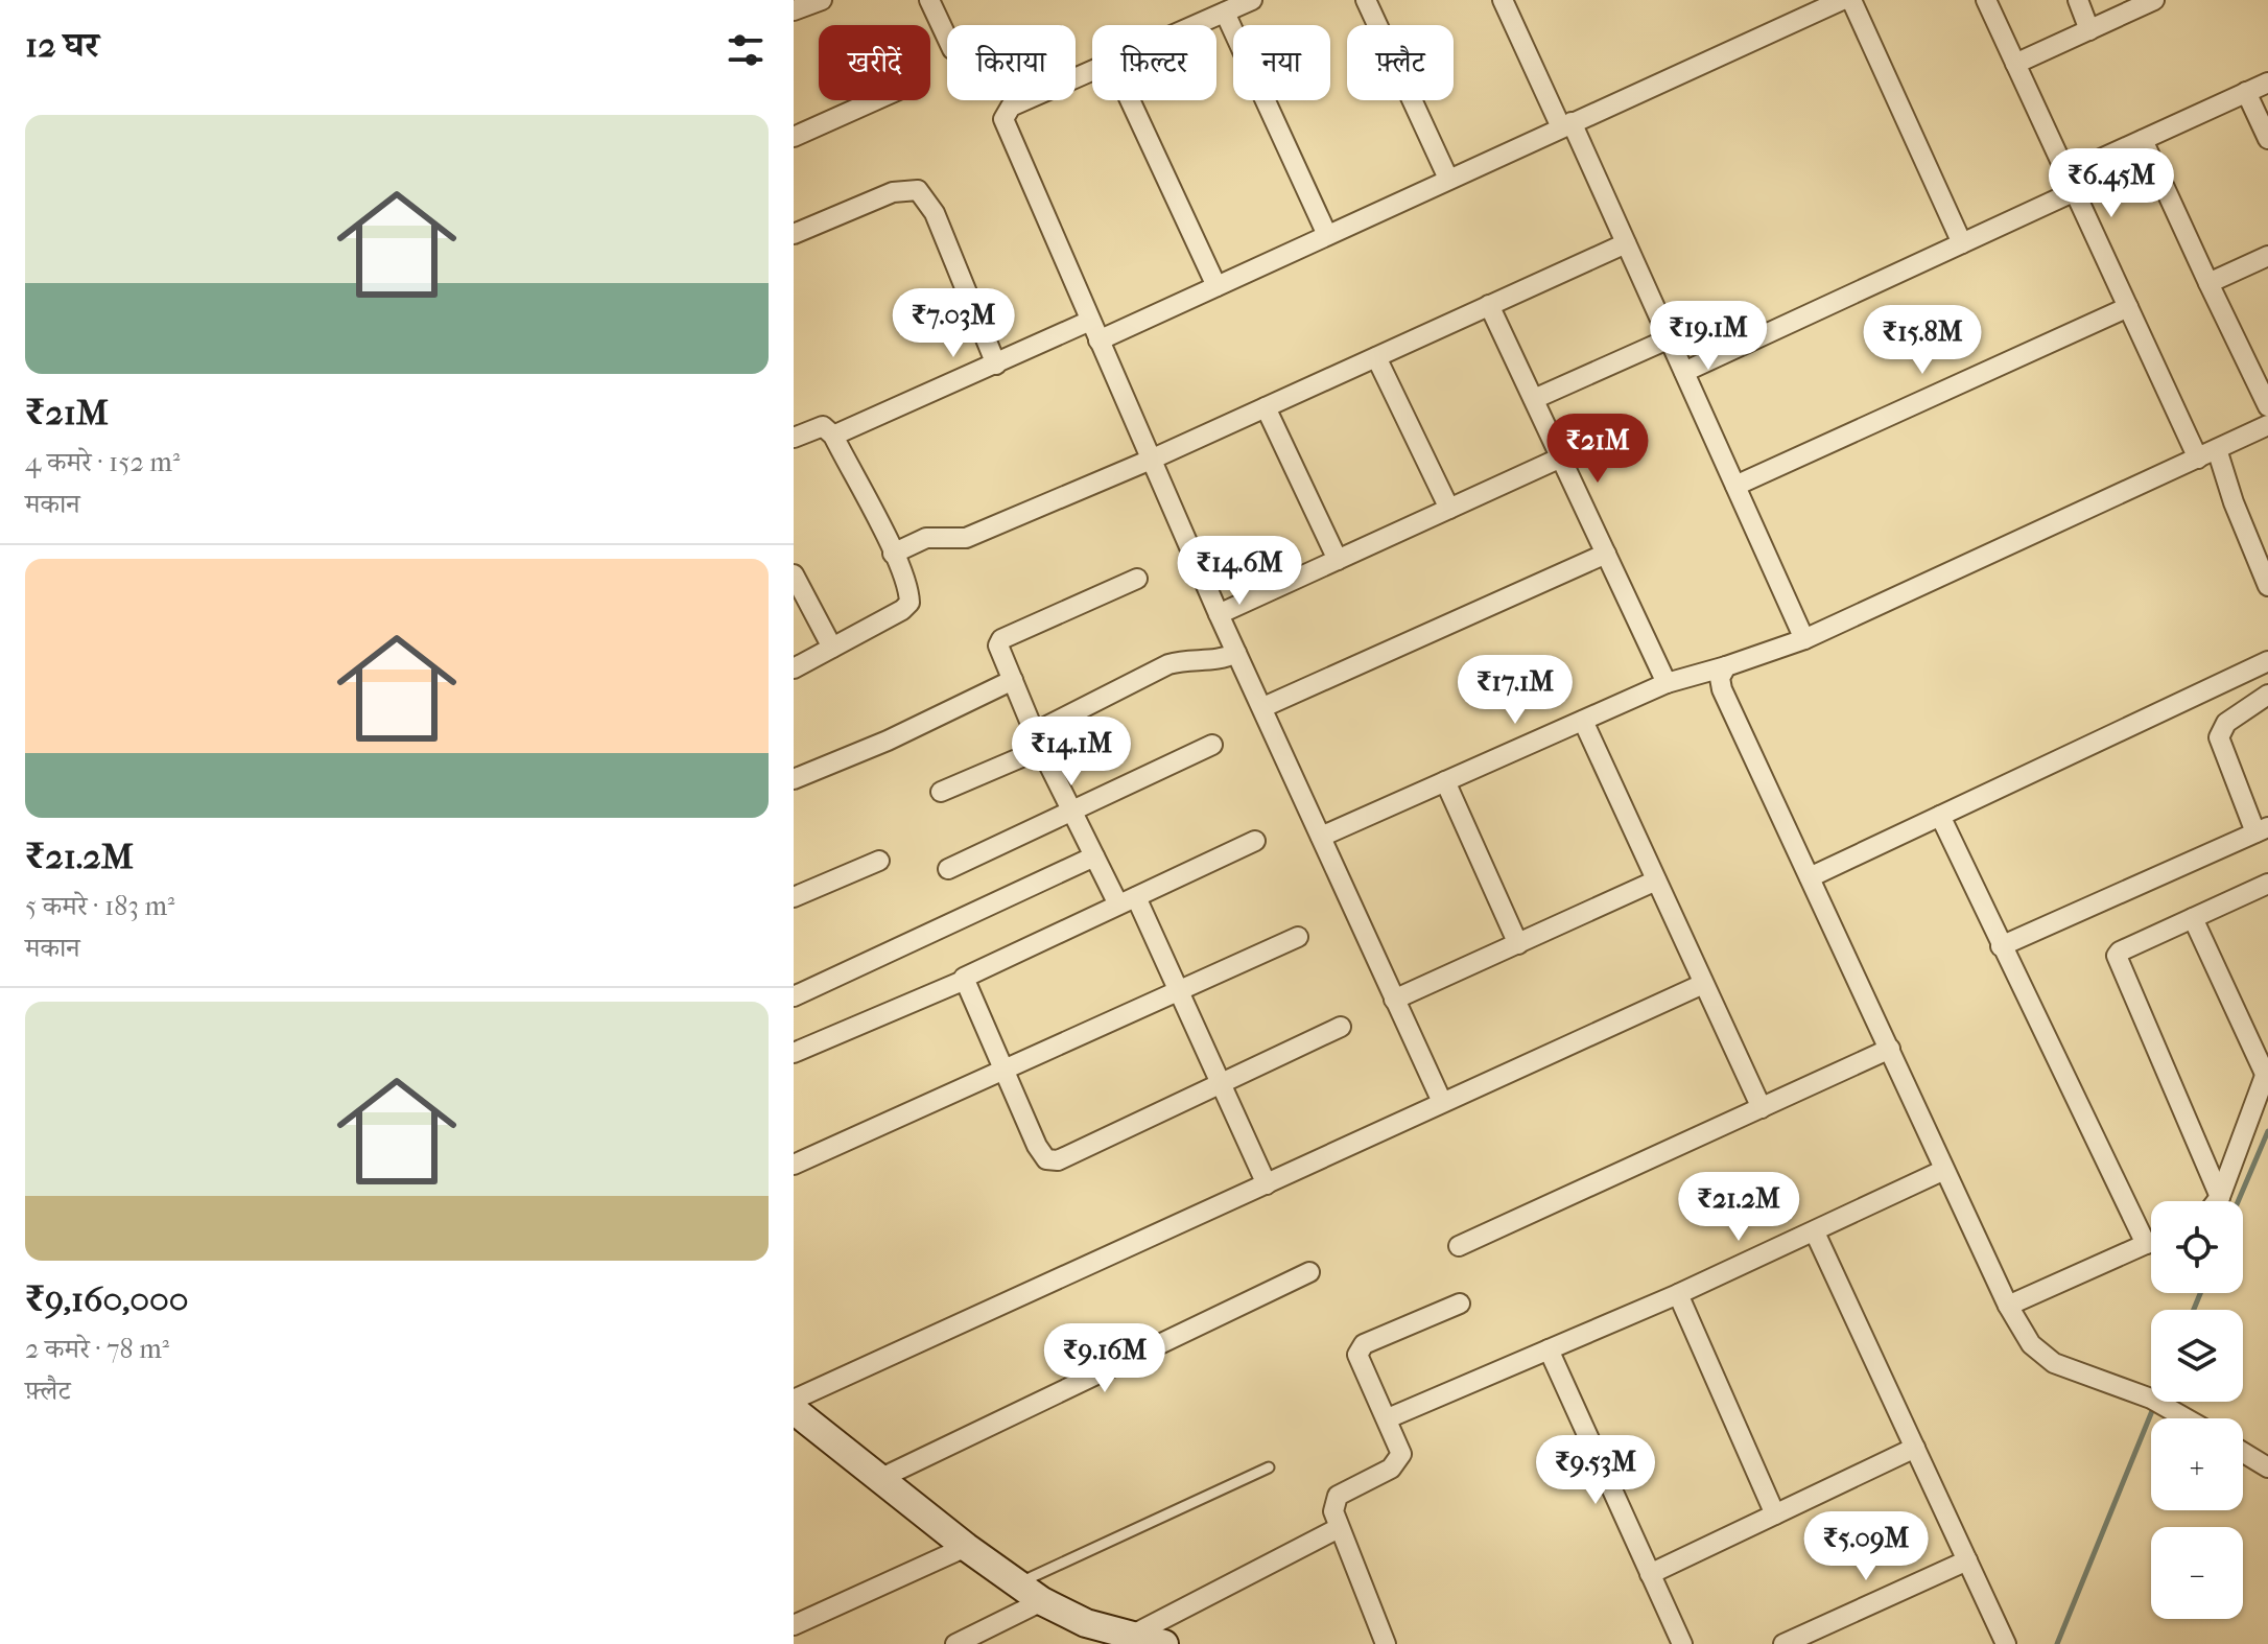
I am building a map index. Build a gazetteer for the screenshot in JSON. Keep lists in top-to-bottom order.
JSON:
{
  "page": {
    "heading": "12 घर",
    "chip": [
      "खरीदें",
      "किराया",
      "फ़िल्टर",
      "नया",
      "फ़्लैट"
    ],
    "list": [
      {
        "name": "₹21M",
        "note": "4 कमरे · 152 m² · मकान"
      },
      {
        "name": "₹21.2M",
        "note": "5 कमरे · 183 m² · मकान"
      },
      {
        "name": "₹9,160,000",
        "note": "2 कमरे · 78 m² · फ़्लैट"
      }
    ],
    "price": [
      "₹6.45M",
      "₹7.03M",
      "₹19.1M",
      "₹15.8M",
      "₹21M",
      "₹14.6M",
      "₹17.1M",
      "₹14.1M",
      "₹21.2M",
      "₹9.16M",
      "₹9.53M",
      "₹5.09M"
    ],
    "map_buttons": ["+", "−"]
  }
}
